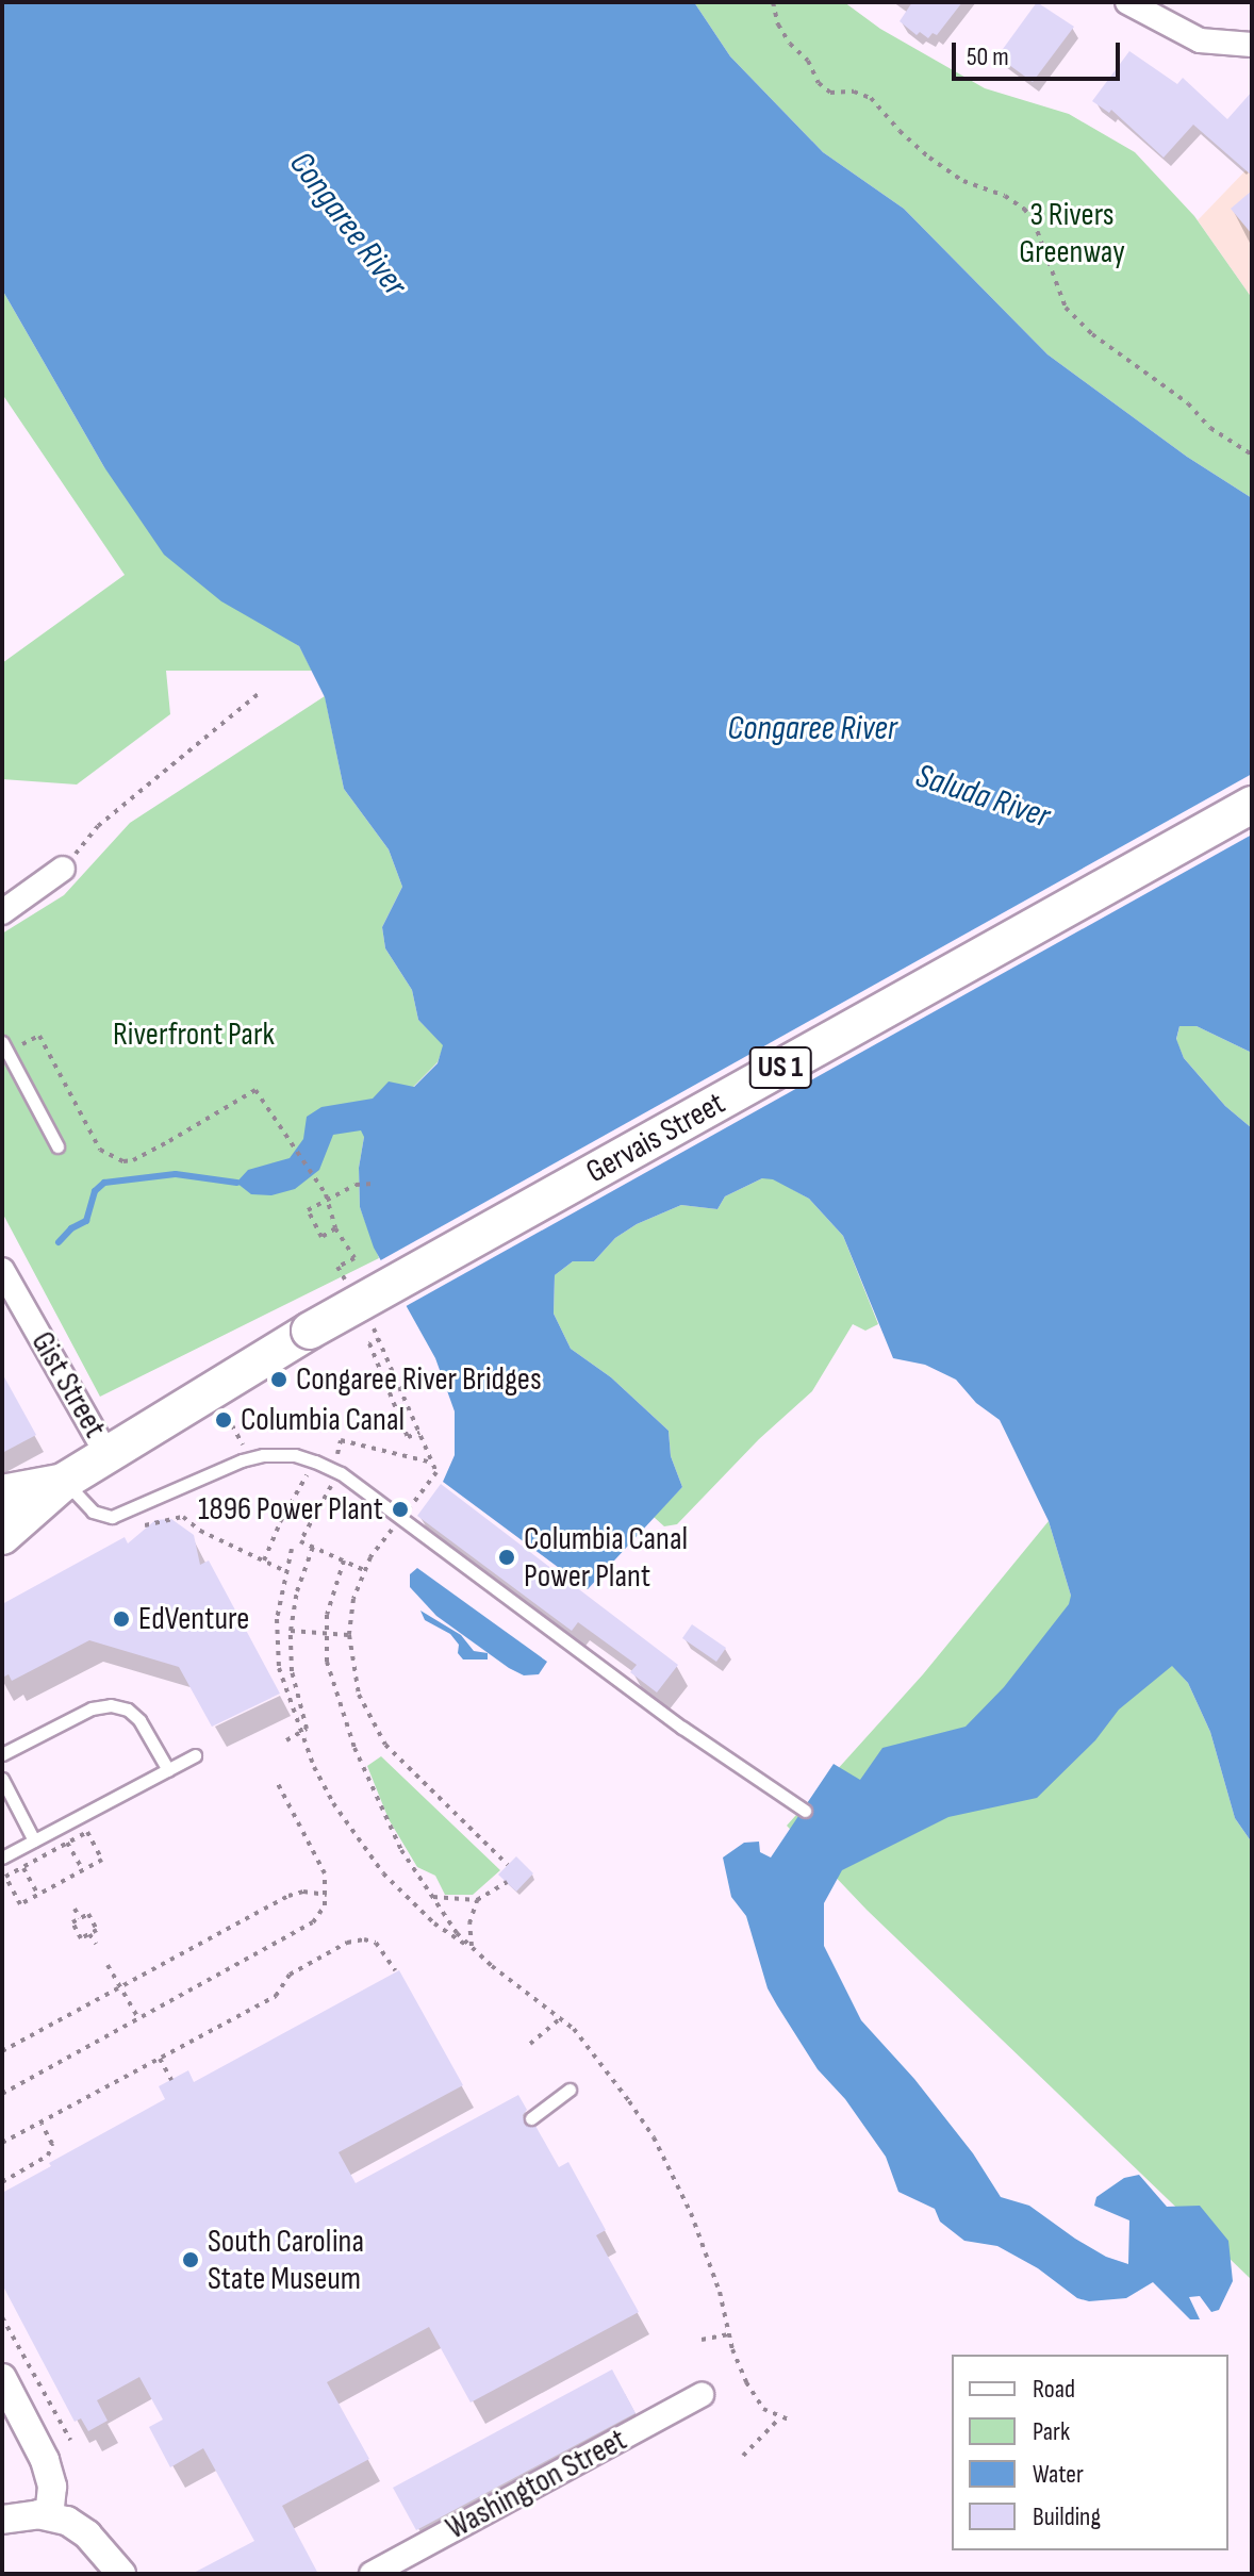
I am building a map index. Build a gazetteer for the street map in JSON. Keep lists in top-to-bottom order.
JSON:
{
  "streets": {
    "main road": ["US 1", "Gervais Street"],
    "street": ["Gist Street", "Washington Street"]
  },
  "crossings": [
    ["Gervais Street", "Gist Street"]
  ],
  "water": ["Congaree River", "Saluda River"],
  "parks": ["3 Rivers Greenway", "Riverfront Park"],
  "places": [
    "Congaree River Bridges",
    "Columbia Canal",
    "1896 Power Plant",
    "Columbia Canal Power Plant",
    "EdVenture",
    "South Carolina State Museum"
  ],
  "legend": [
    "Road",
    "Park",
    "Water",
    "Building"
  ],
  "scale_bar": "50 m"
}
